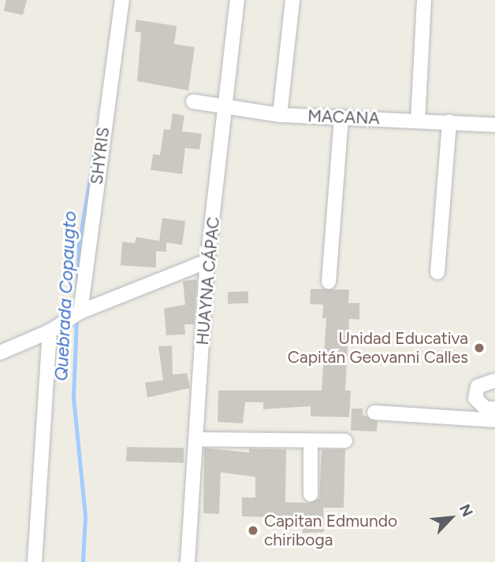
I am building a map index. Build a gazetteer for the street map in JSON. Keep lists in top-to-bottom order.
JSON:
{
  "streets": {
    "street": ["MACANA", "SHYRIS", "HUAYNA CÁPAC"]
  },
  "crossings": [
    ["MACANA", "HUAYNA CÁPAC"]
  ],
  "water": ["Quebrada Copaugto"],
  "places": ["Unidad Educativa Capitán Geovanni Calles", "Capitan Edmundo chiriboga"],
  "north": "top right"
}
